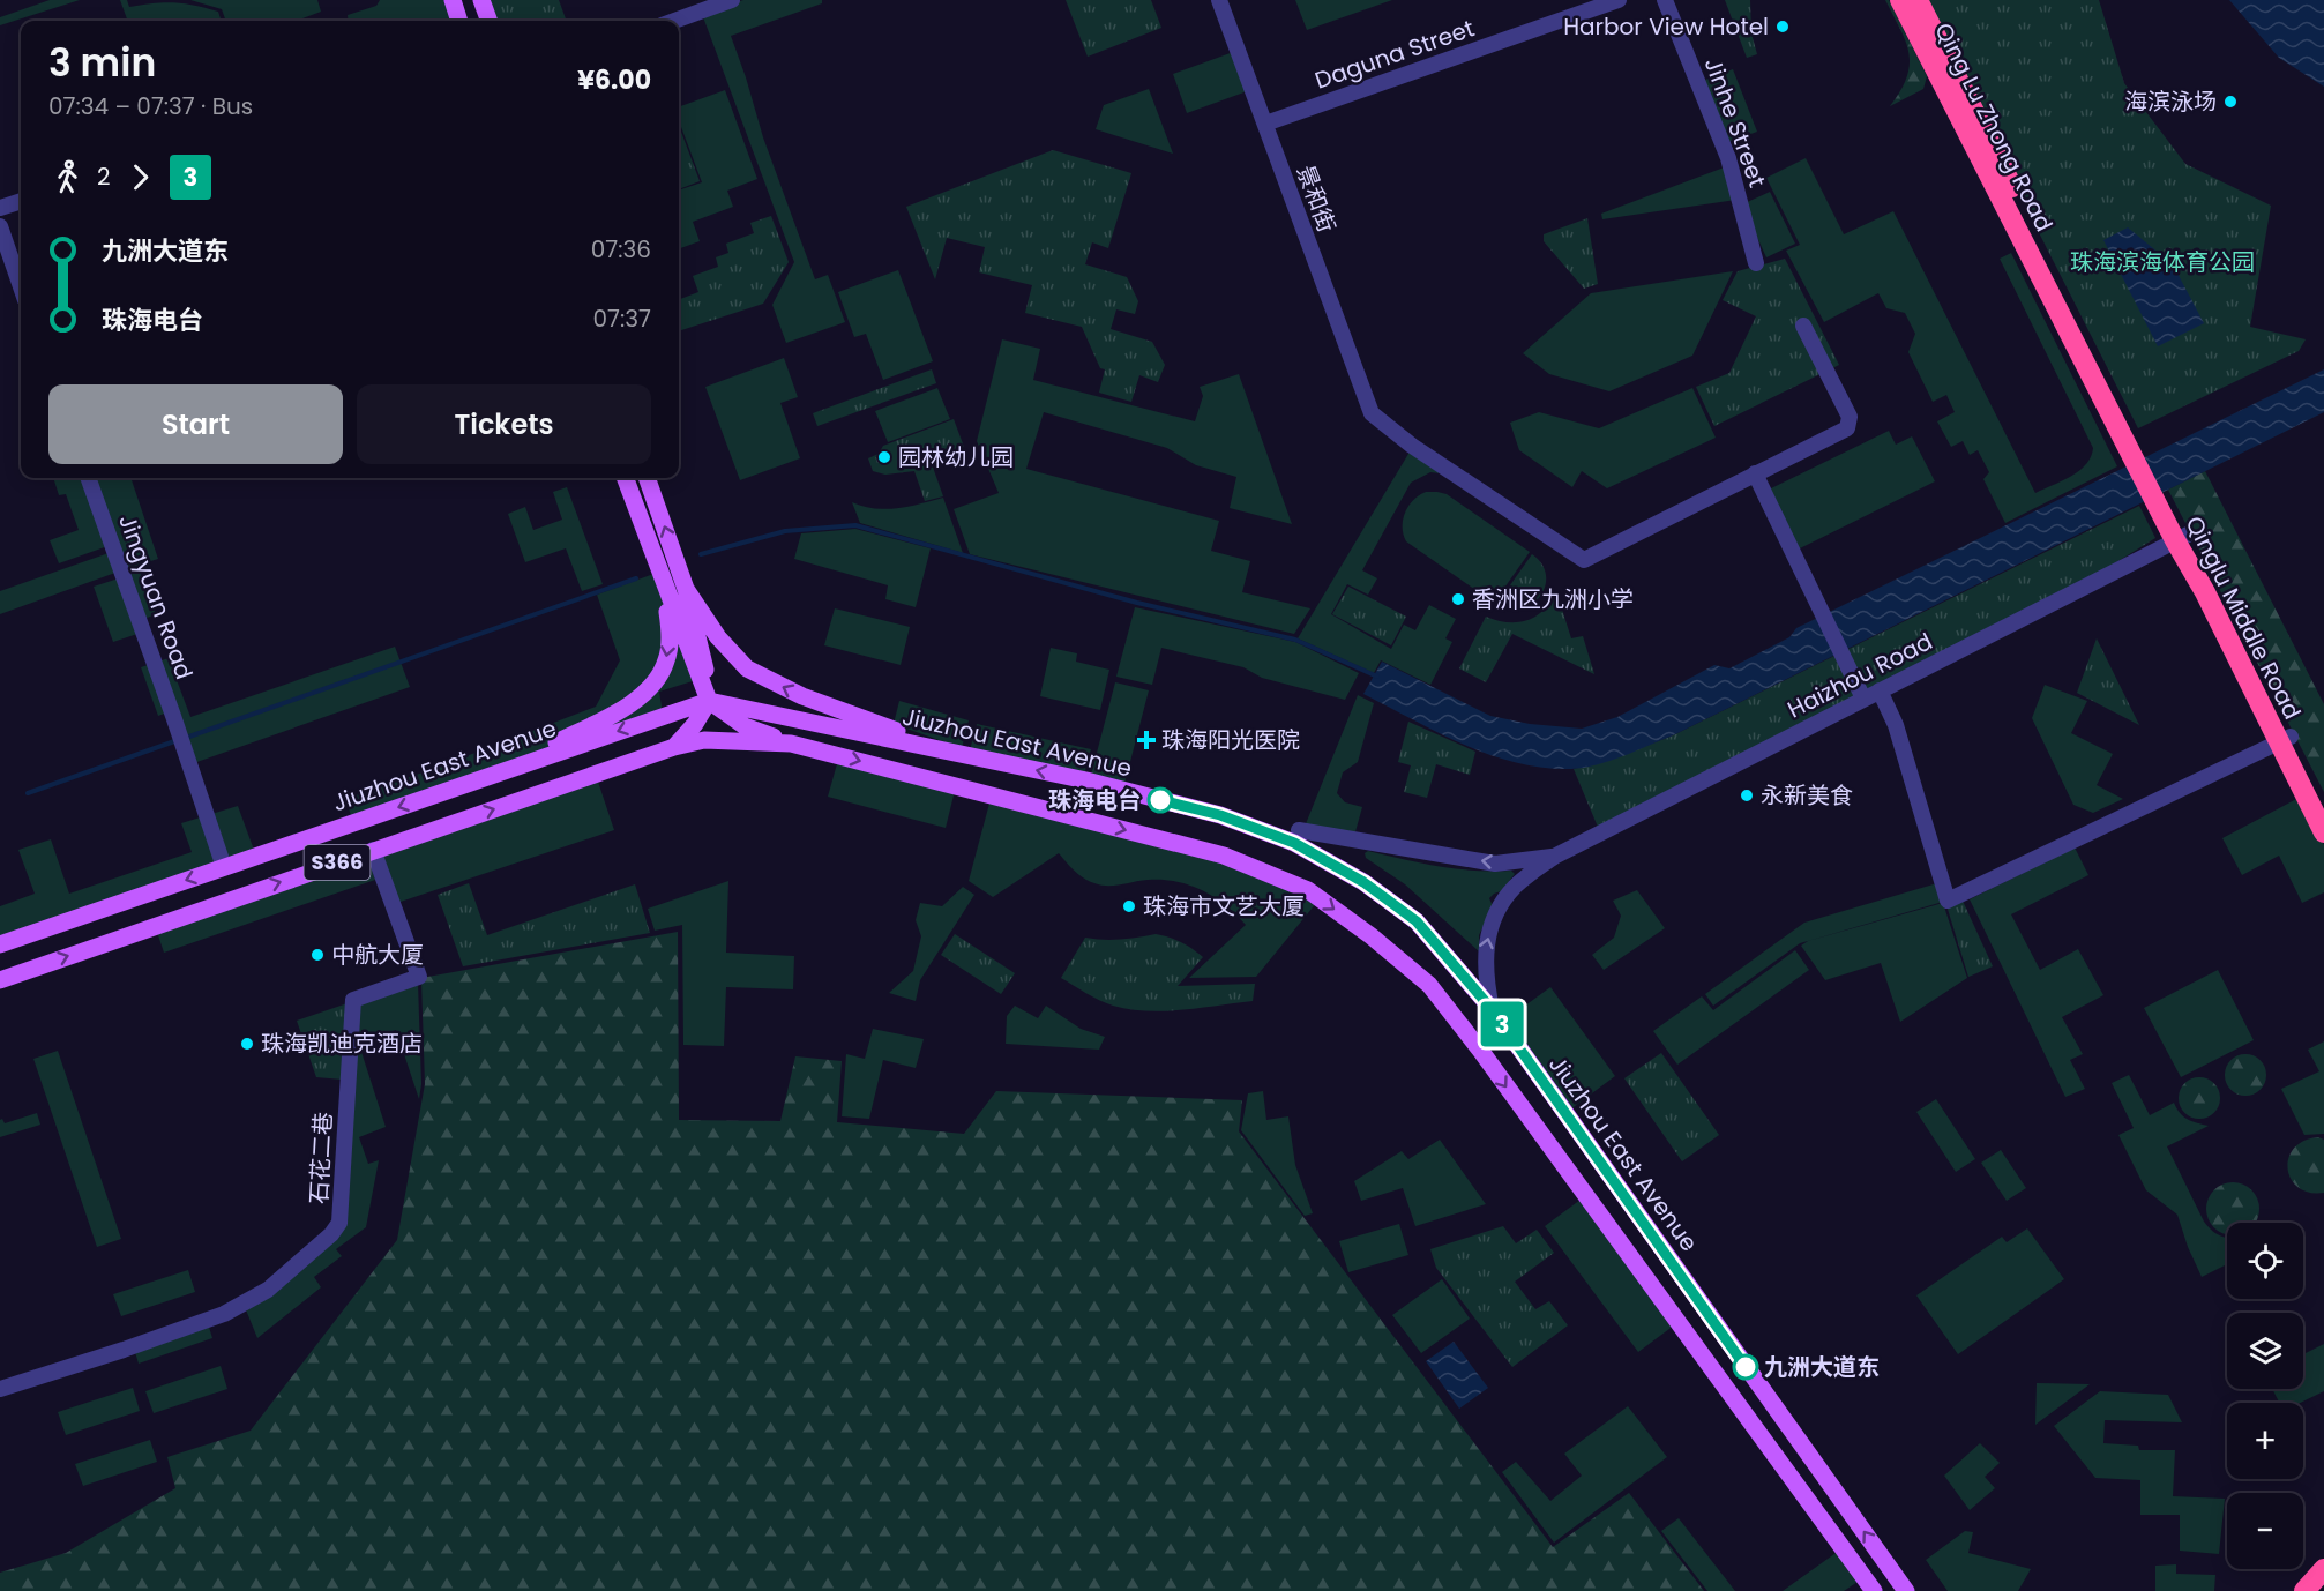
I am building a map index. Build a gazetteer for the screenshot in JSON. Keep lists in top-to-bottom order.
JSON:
{
  "streets": {
    "highway": ["Qing Lu Zhong Road", "Qinglu Middle Road"],
    "main road": ["Jiuzhou East Avenue", "S366"],
    "street": [
      "Daguna Street",
      "Jinhe Street",
      "景和街",
      "Jingyuan Road",
      "Haizhou Road",
      "石花二巷"
    ]
  },
  "crossings": [
    ["Daguna Street", "景和街"],
    ["Qing Lu Zhong Road", "Qinglu Middle Road"],
    ["Jingyuan Road", "Jiuzhou East Avenue"],
    ["Qinglu Middle Road", "Haizhou Road"],
    ["S366", "石花二巷"]
  ],
  "parks": ["珠海滨海体育公园"],
  "places": {
    "other": [
      "Harbor View Hotel",
      "海滨泳场",
      "园林幼儿园",
      "香洲区九洲小学",
      "永新美食",
      "珠海电台",
      "珠海市文艺大厦",
      "中航大厦",
      "珠海凯迪克酒店",
      "九洲大道东"
    ],
    "health": ["珠海阳光医院"]
  },
  "lines": ["bus line 3"],
  "page": {
    "on_map": "3",
    "heading": ["3 min", "07:34 – 07:37 · Bus", "¥6.00"],
    "legs": ["2", "3"],
    "list": [
      {
        "name": "九洲大道东",
        "value": "07:36"
      },
      {
        "name": "珠海电台",
        "value": "07:37"
      }
    ],
    "buttons": ["Start", "Tickets"],
    "map_buttons": ["+", "−"]
  }
}
